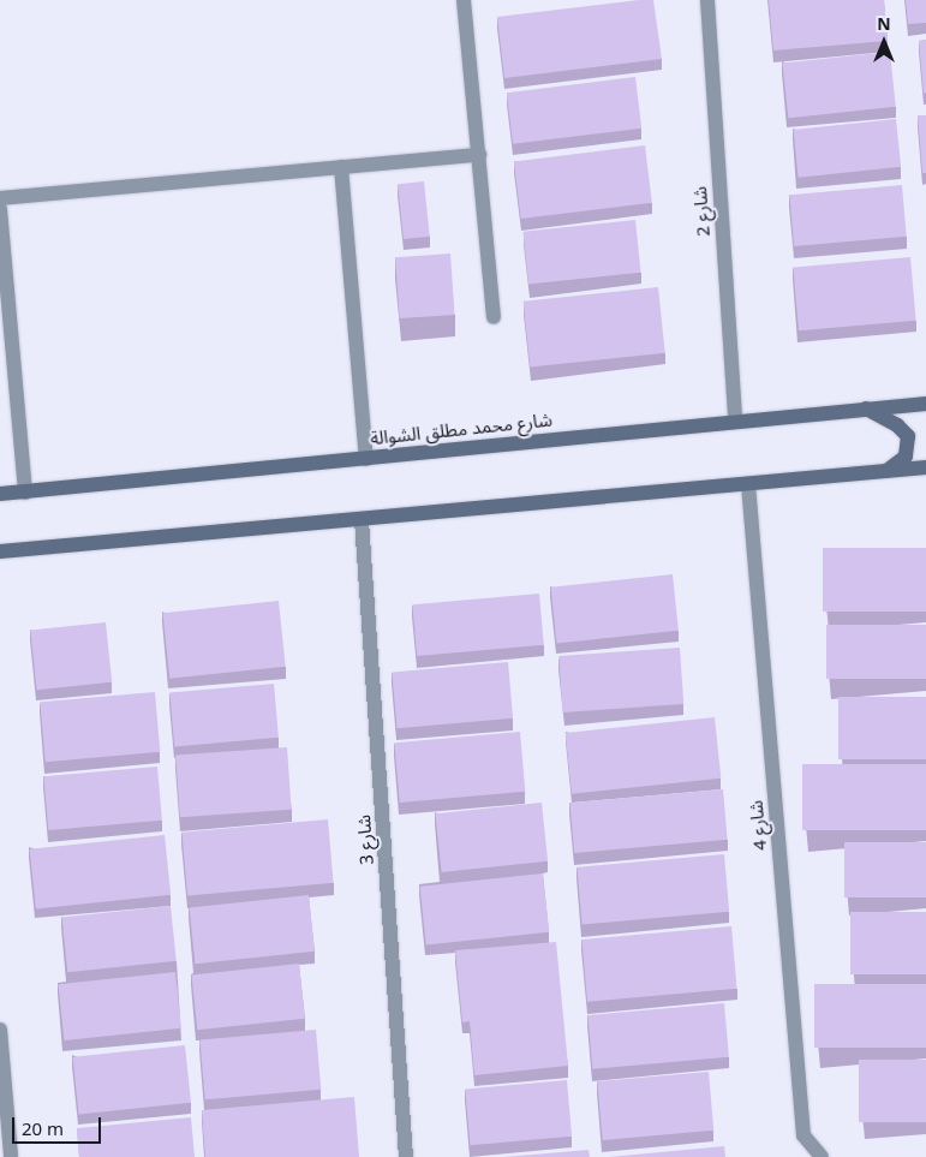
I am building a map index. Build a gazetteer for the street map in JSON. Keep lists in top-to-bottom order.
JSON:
{
  "streets": {
    "street": [
      "شارع 2",
      "شارع محمد مطلق الشوالة",
      "شارع 4",
      "شارع 3"
    ]
  },
  "crossings": [
    ["شارع 2", "شارع محمد مطلق الشوالة"]
  ],
  "scale_bar": "20 m",
  "north": "top"
}
